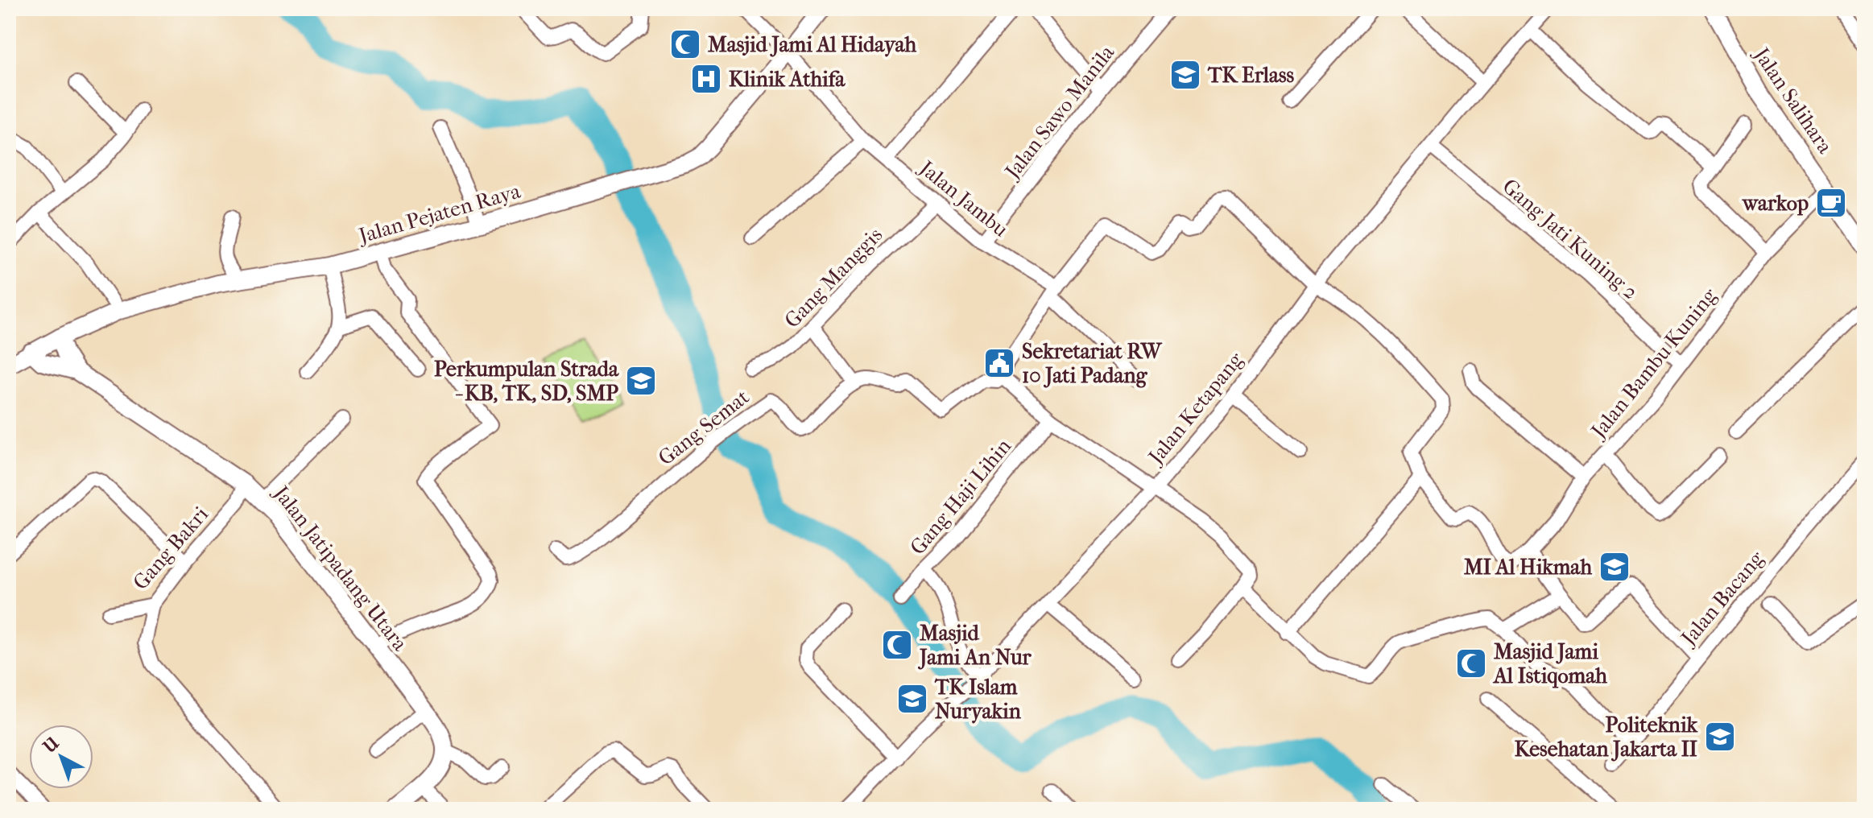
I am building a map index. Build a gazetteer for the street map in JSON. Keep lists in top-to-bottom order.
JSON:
{
  "streets": {
    "street": [
      "Jalan Salihara",
      "Jalan Sawo Manila",
      "Jalan Jambu",
      "Jalan Pejaten Raya",
      "Gang Jati Kuning 2",
      "Gang Manggis",
      "Jalan Bambu Kuning",
      "Jalan Ketapang",
      "Gang Semat",
      "Gang Haji Lihin",
      "Gang Bakri",
      "Jalan Jatipadang Utara",
      "Jalan Bacang"
    ]
  },
  "crossings": [
    ["Jalan Salihara", "Jalan Bambu Kuning"],
    ["Jalan Sawo Manila", "Jalan Jambu"],
    ["Jalan Jambu", "Jalan Pejaten Raya"],
    ["Jalan Jambu", "Gang Manggis"],
    ["Jalan Pejaten Raya", "Jalan Jatipadang Utara"],
    ["Gang Jati Kuning 2", "Jalan Bambu Kuning"],
    ["Gang Jati Kuning 2", "Jalan Ketapang"],
    ["Gang Bakri", "Jalan Jatipadang Utara"]
  ],
  "places": {
    "mosque": ["Masjid Jami Al Hidayah", "Masjid Jami An Nur", "Masjid Jami Al Istiqomah"],
    "school or university": [
      "TK Erlass",
      "Perkumpulan Strada - KB, TK, SD, SMP",
      "MI Al Hikmah",
      "TK Islam Nuryakin",
      "Politeknik Kesehatan Jakarta II"
    ],
    "hospital": ["Klinik Athifa"],
    "cafe": ["warkop"],
    "public building": ["Sekretariat RW 10 Jati Padang"]
  },
  "north": "top left"
}
